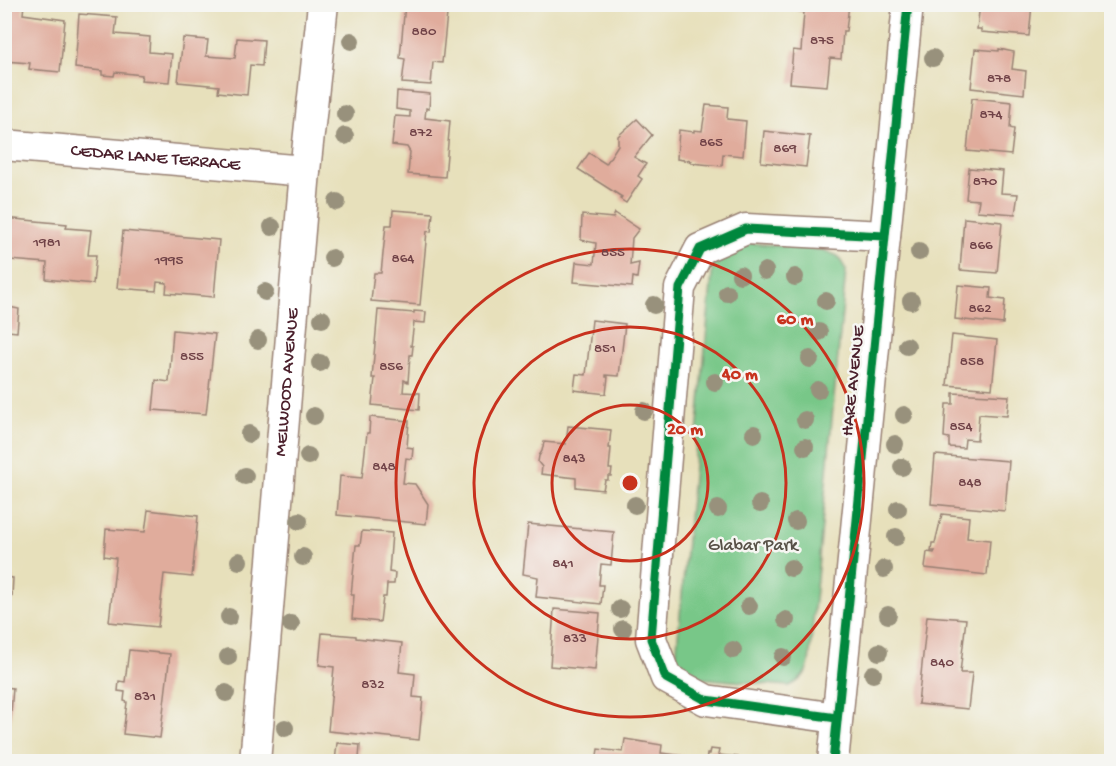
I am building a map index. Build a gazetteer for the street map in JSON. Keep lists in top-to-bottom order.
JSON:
{
  "streets": {
    "street": ["CEDAR LANE TERRACE", "HARE AVENUE", "MELWOOD AVENUE"]
  },
  "crossings": [
    ["CEDAR LANE TERRACE", "MELWOOD AVENUE"]
  ],
  "parks": ["Glabar Park"],
  "house_numbers": [
    "880",
    "875",
    "878",
    "874",
    "872",
    "865",
    "869",
    "870",
    "1981",
    "866",
    "855",
    "864",
    "1995",
    "862",
    "851",
    "855",
    "858",
    "856",
    "854",
    "843",
    "848",
    "848",
    "841",
    "833",
    "840",
    "832",
    "831"
  ],
  "rings": ["60 m", "40 m", "20 m"]
}
